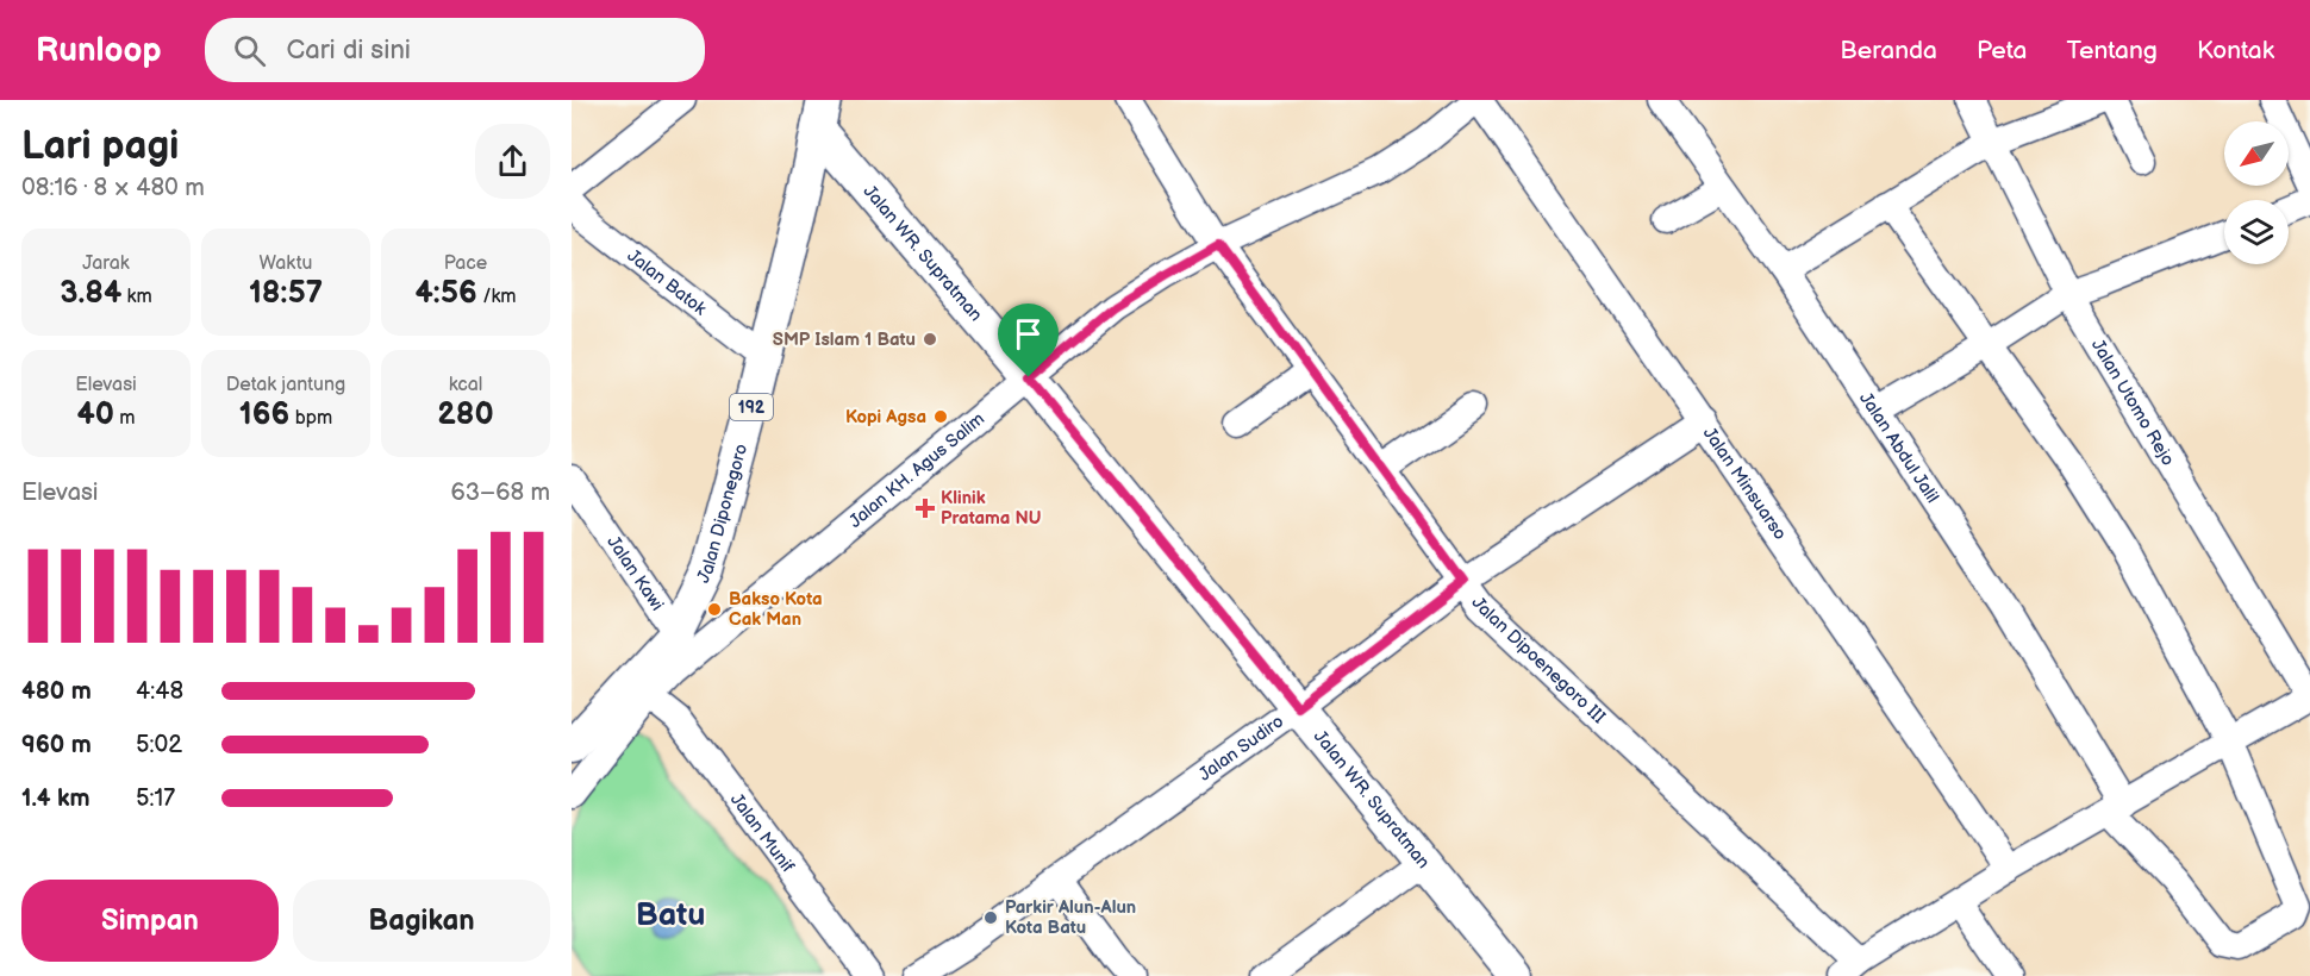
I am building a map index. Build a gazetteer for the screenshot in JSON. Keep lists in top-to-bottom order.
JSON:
{
  "streets": {
    "main road": ["Jalan WR. Supratman", "192", "Jalan Diponegoro"],
    "street": [
      "Jalan Batok",
      "Jalan Utomo Rejo",
      "Jalan Abdul Jalil",
      "Jalan KH. Agus Salim",
      "Jalan Minsuarso",
      "Jalan Kawi",
      "Jalan Dipoenegoro III",
      "Jalan Sudiro",
      "Jalan Munif"
    ]
  },
  "crossings": [
    ["Jalan WR. Supratman", "Jalan KH. Agus Salim"],
    ["Jalan WR. Supratman", "Jalan Diponegoro"],
    ["Jalan WR. Supratman", "Jalan Sudiro"],
    ["Jalan Batok", "Jalan Diponegoro"],
    ["192", "Jalan KH. Agus Salim"],
    ["192", "Jalan Diponegoro"],
    ["192", "Jalan Munif"],
    ["Jalan KH. Agus Salim", "Jalan Minsuarso"],
    ["Jalan KH. Agus Salim", "Jalan Diponegoro"],
    ["Jalan KH. Agus Salim", "Jalan Dipoenegoro III"],
    ["Jalan KH. Agus Salim", "Jalan Munif"],
    ["Jalan Minsuarso", "Jalan Sudiro"],
    ["Jalan Diponegoro", "Jalan Kawi"],
    ["Jalan Diponegoro", "Jalan Munif"],
    ["Jalan Dipoenegoro III", "Jalan Sudiro"]
  ],
  "districts": ["Batu"],
  "places": {
    "other": [
      "SMP Islam 1 Batu",
      "Kopi Agsa",
      "Bakso Kota Cak Man",
      "Parkir Alun-Alun Kota Batu"
    ],
    "health": ["Klinik Pratama NU"]
  },
  "north": "bottom left",
  "page": {
    "header": "Runloop",
    "search": "Cari di sini",
    "nav": [
      "Beranda",
      "Peta",
      "Tentang",
      "Kontak"
    ],
    "heading": ["Lari pagi", "08:16 · 8 × 480 m"],
    "stats": [
      ["Jarak", "3.84 km"],
      ["Waktu", "18:57"],
      ["Pace", "4:56 /km"],
      ["Elevasi", "40 m"],
      ["Detak jantung", "166 bpm"],
      ["kcal", "280"]
    ],
    "chart": ["Elevasi", "63–68 m"],
    "list": [
      {
        "name": "480 m",
        "note": "4:48"
      },
      {
        "name": "960 m",
        "note": "5:02"
      },
      {
        "name": "1.4 km",
        "note": "5:17"
      }
    ],
    "buttons": ["Simpan", "Bagikan"]
  }
}
